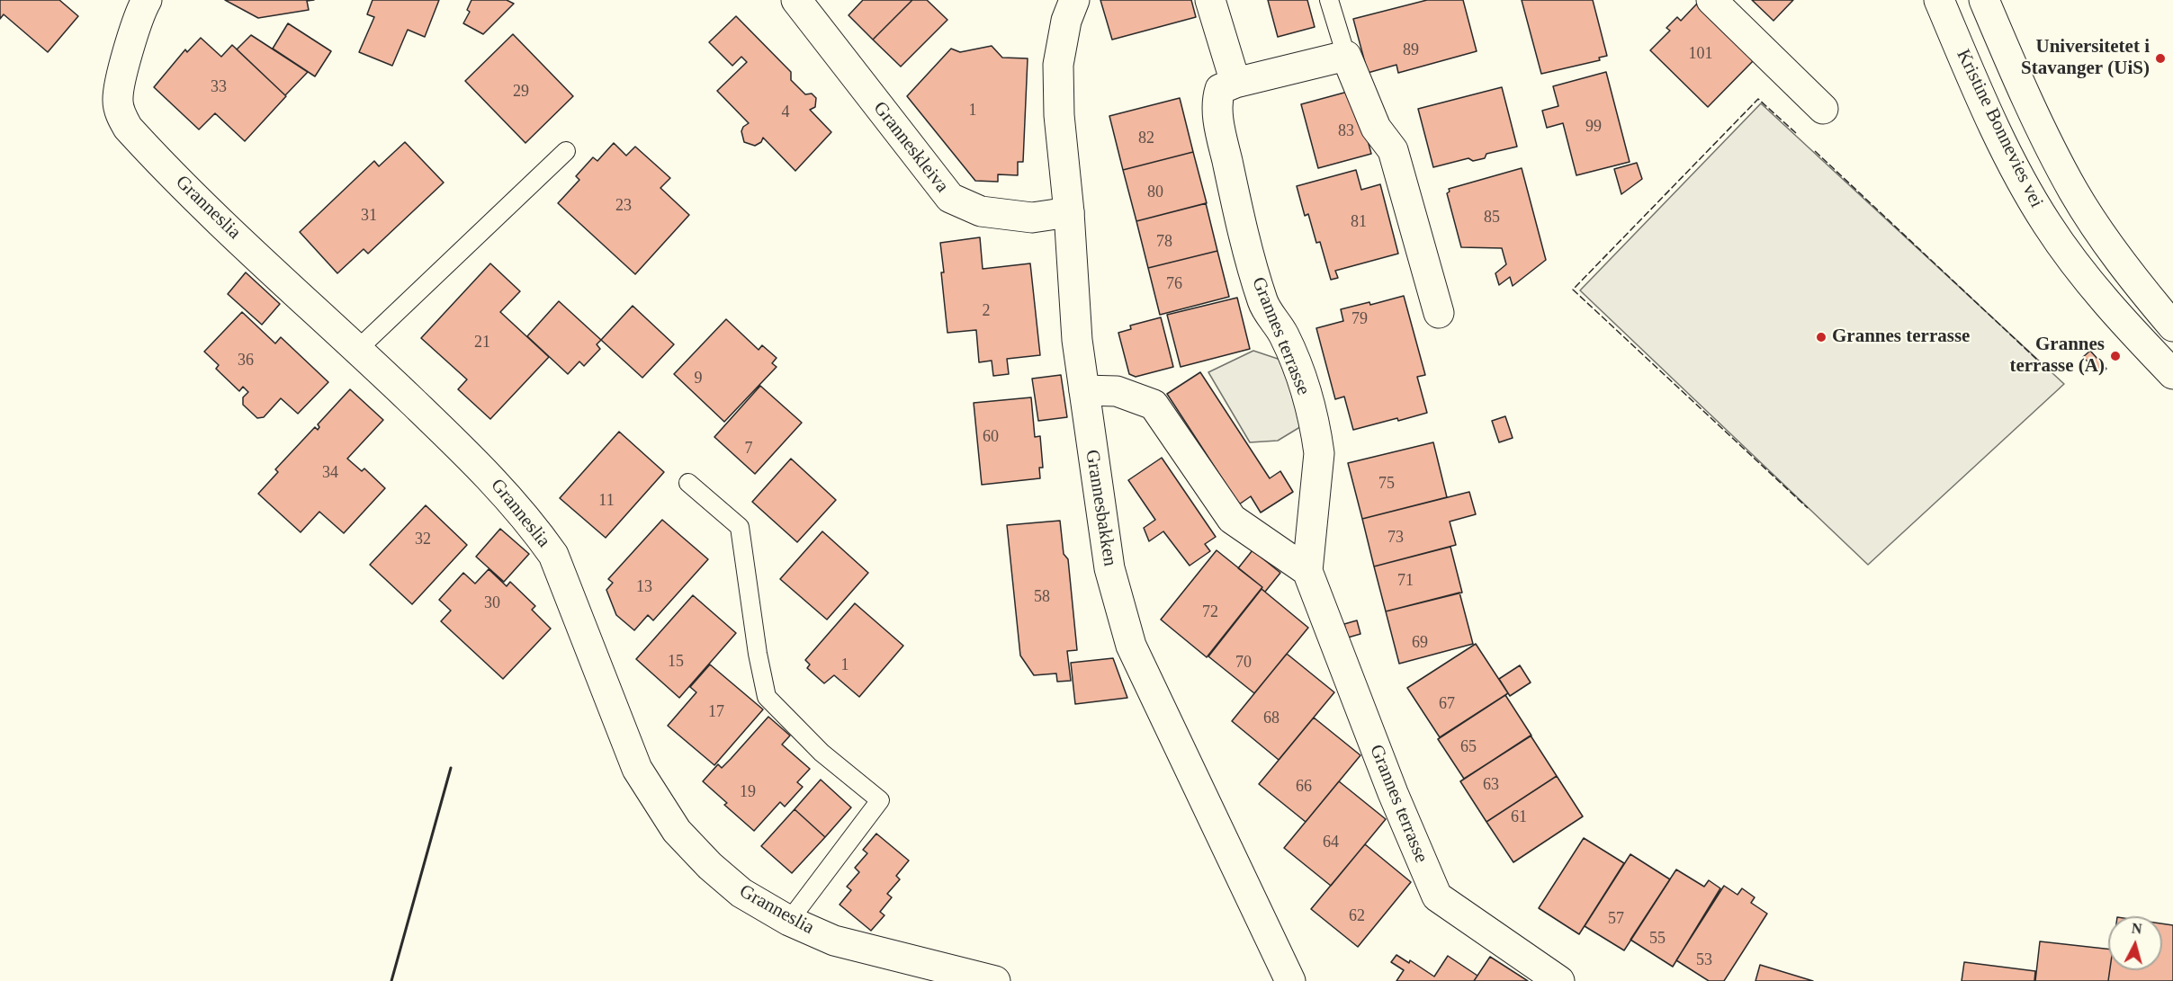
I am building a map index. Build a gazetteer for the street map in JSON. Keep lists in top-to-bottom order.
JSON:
{
  "streets": {
    "street": [
      "Kristine Bonnevies vei",
      "Granneskleiva",
      "Granneslia",
      "Grannes terrasse",
      "Grannesbakken"
    ]
  },
  "crossings": [
    ["Granneskleiva", "Grannesbakken"]
  ],
  "places": ["Universitetet i Stavanger (UiS)", "Grannes terrasse", "Grannes terrasse (A)"],
  "house_numbers": [
    "89",
    "101",
    "33",
    "29",
    "1",
    "4",
    "99",
    "83",
    "82",
    "80",
    "23",
    "31",
    "85",
    "81",
    "78",
    "76",
    "2",
    "79",
    "21",
    "36",
    "9",
    "60",
    "7",
    "34",
    "75",
    "11",
    "73",
    "32",
    "71",
    "13",
    "58",
    "30",
    "72",
    "69",
    "15",
    "70",
    "1",
    "67",
    "17",
    "68",
    "65",
    "63",
    "66",
    "19",
    "61",
    "64",
    "62",
    "57",
    "55",
    "53"
  ],
  "north": "top"
}
